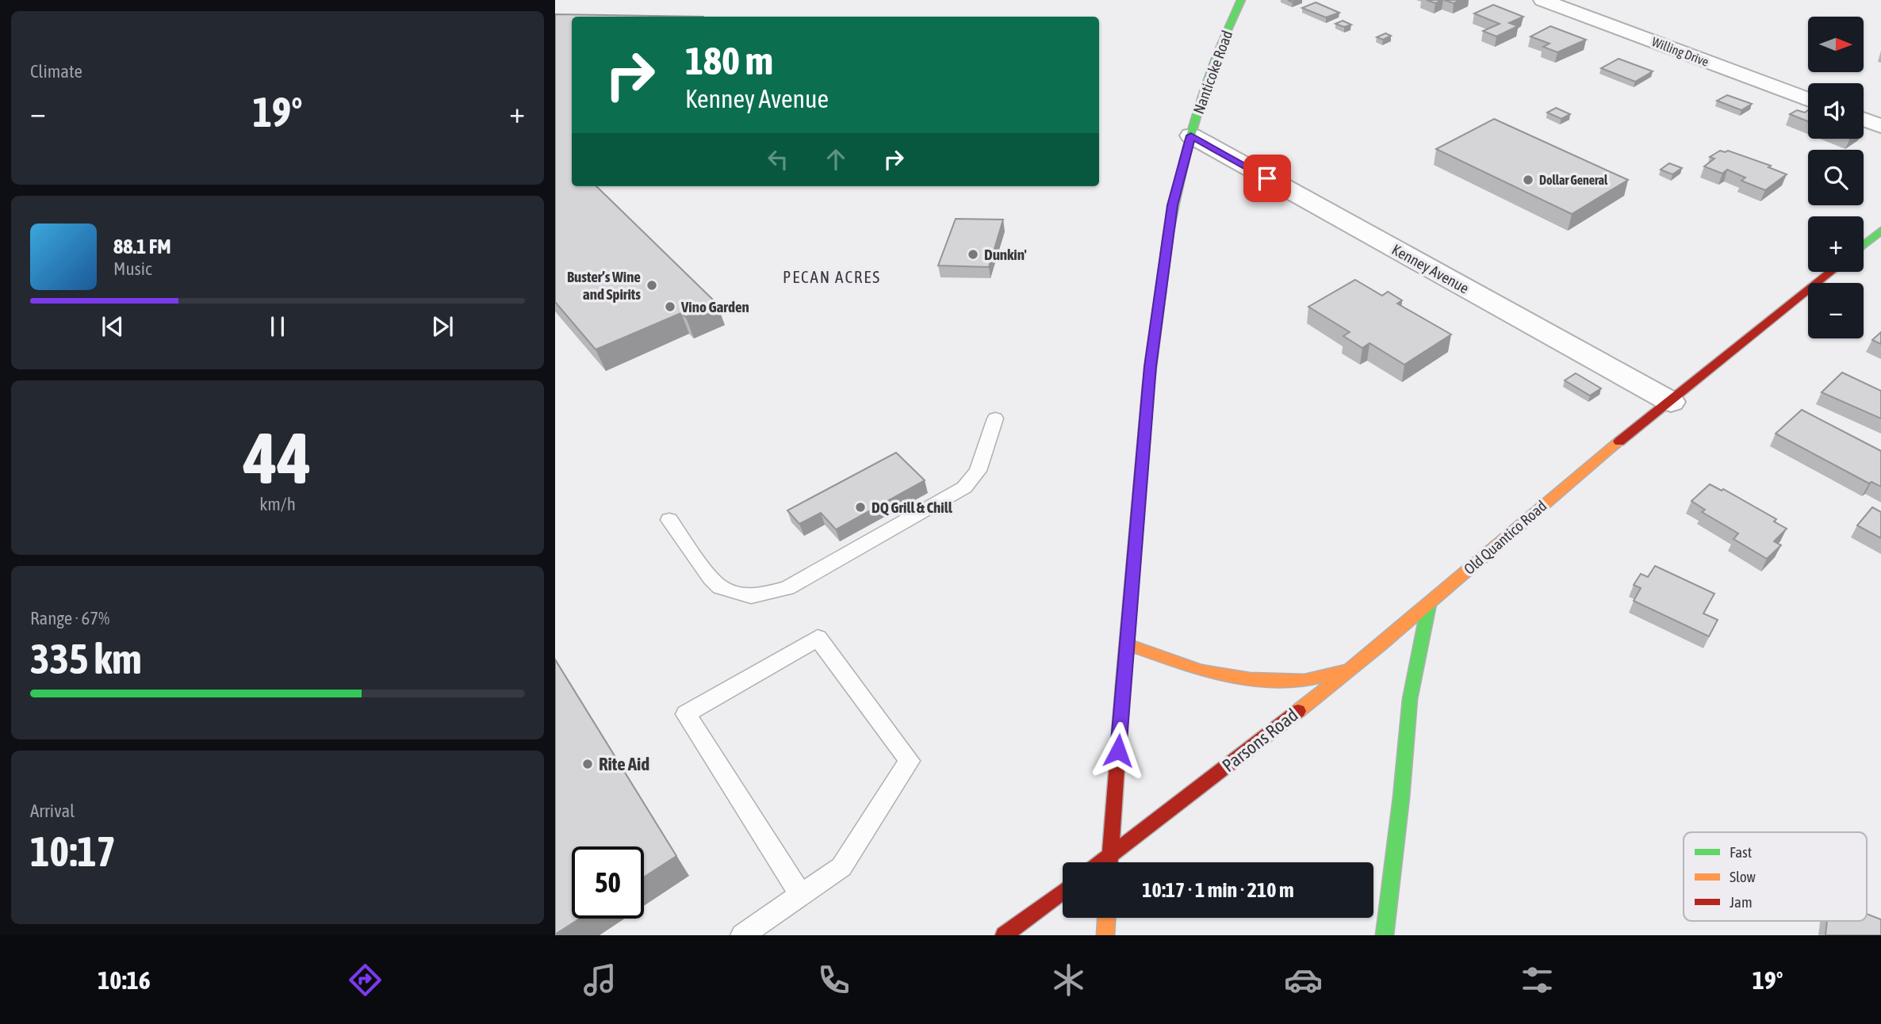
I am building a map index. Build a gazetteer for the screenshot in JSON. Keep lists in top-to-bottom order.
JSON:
{
  "streets": {
    "main road": ["Nanticoke Road", "Old Quantico Road", "Parsons Road"],
    "street": ["Willing Drive", "Kenney Avenue"]
  },
  "crossings": [
    ["Nanticoke Road", "Kenney Avenue"],
    ["Nanticoke Road", "Parsons Road"],
    ["Kenney Avenue", "Old Quantico Road"],
    ["Old Quantico Road", "Parsons Road"]
  ],
  "districts": ["PECAN ACRES"],
  "places": [
    "Dollar General",
    "Dunkin'",
    "Buster’s Wine and Spirits",
    "Vino Garden",
    "DQ Grill & Chill",
    "Rite Aid"
  ],
  "legend": ["Fast", "Slow", "Jam"],
  "north": "right",
  "page": {
    "tile": [
      "Climate",
      ["44", "km/h"],
      ["Range · 67%", "335 km"],
      ["Arrival", "10:17"]
    ],
    "map_buttons": ["+", "−"],
    "turn": ["180 m", "Kenney Avenue"],
    "heat": ["−", "19°", "+"],
    "song": ["88.1 FM", "Music"],
    "limit": "50",
    "trip": "10:17 · 1 min · 210 m",
    "tabs": ["10:16", "19°"]
  }
}
